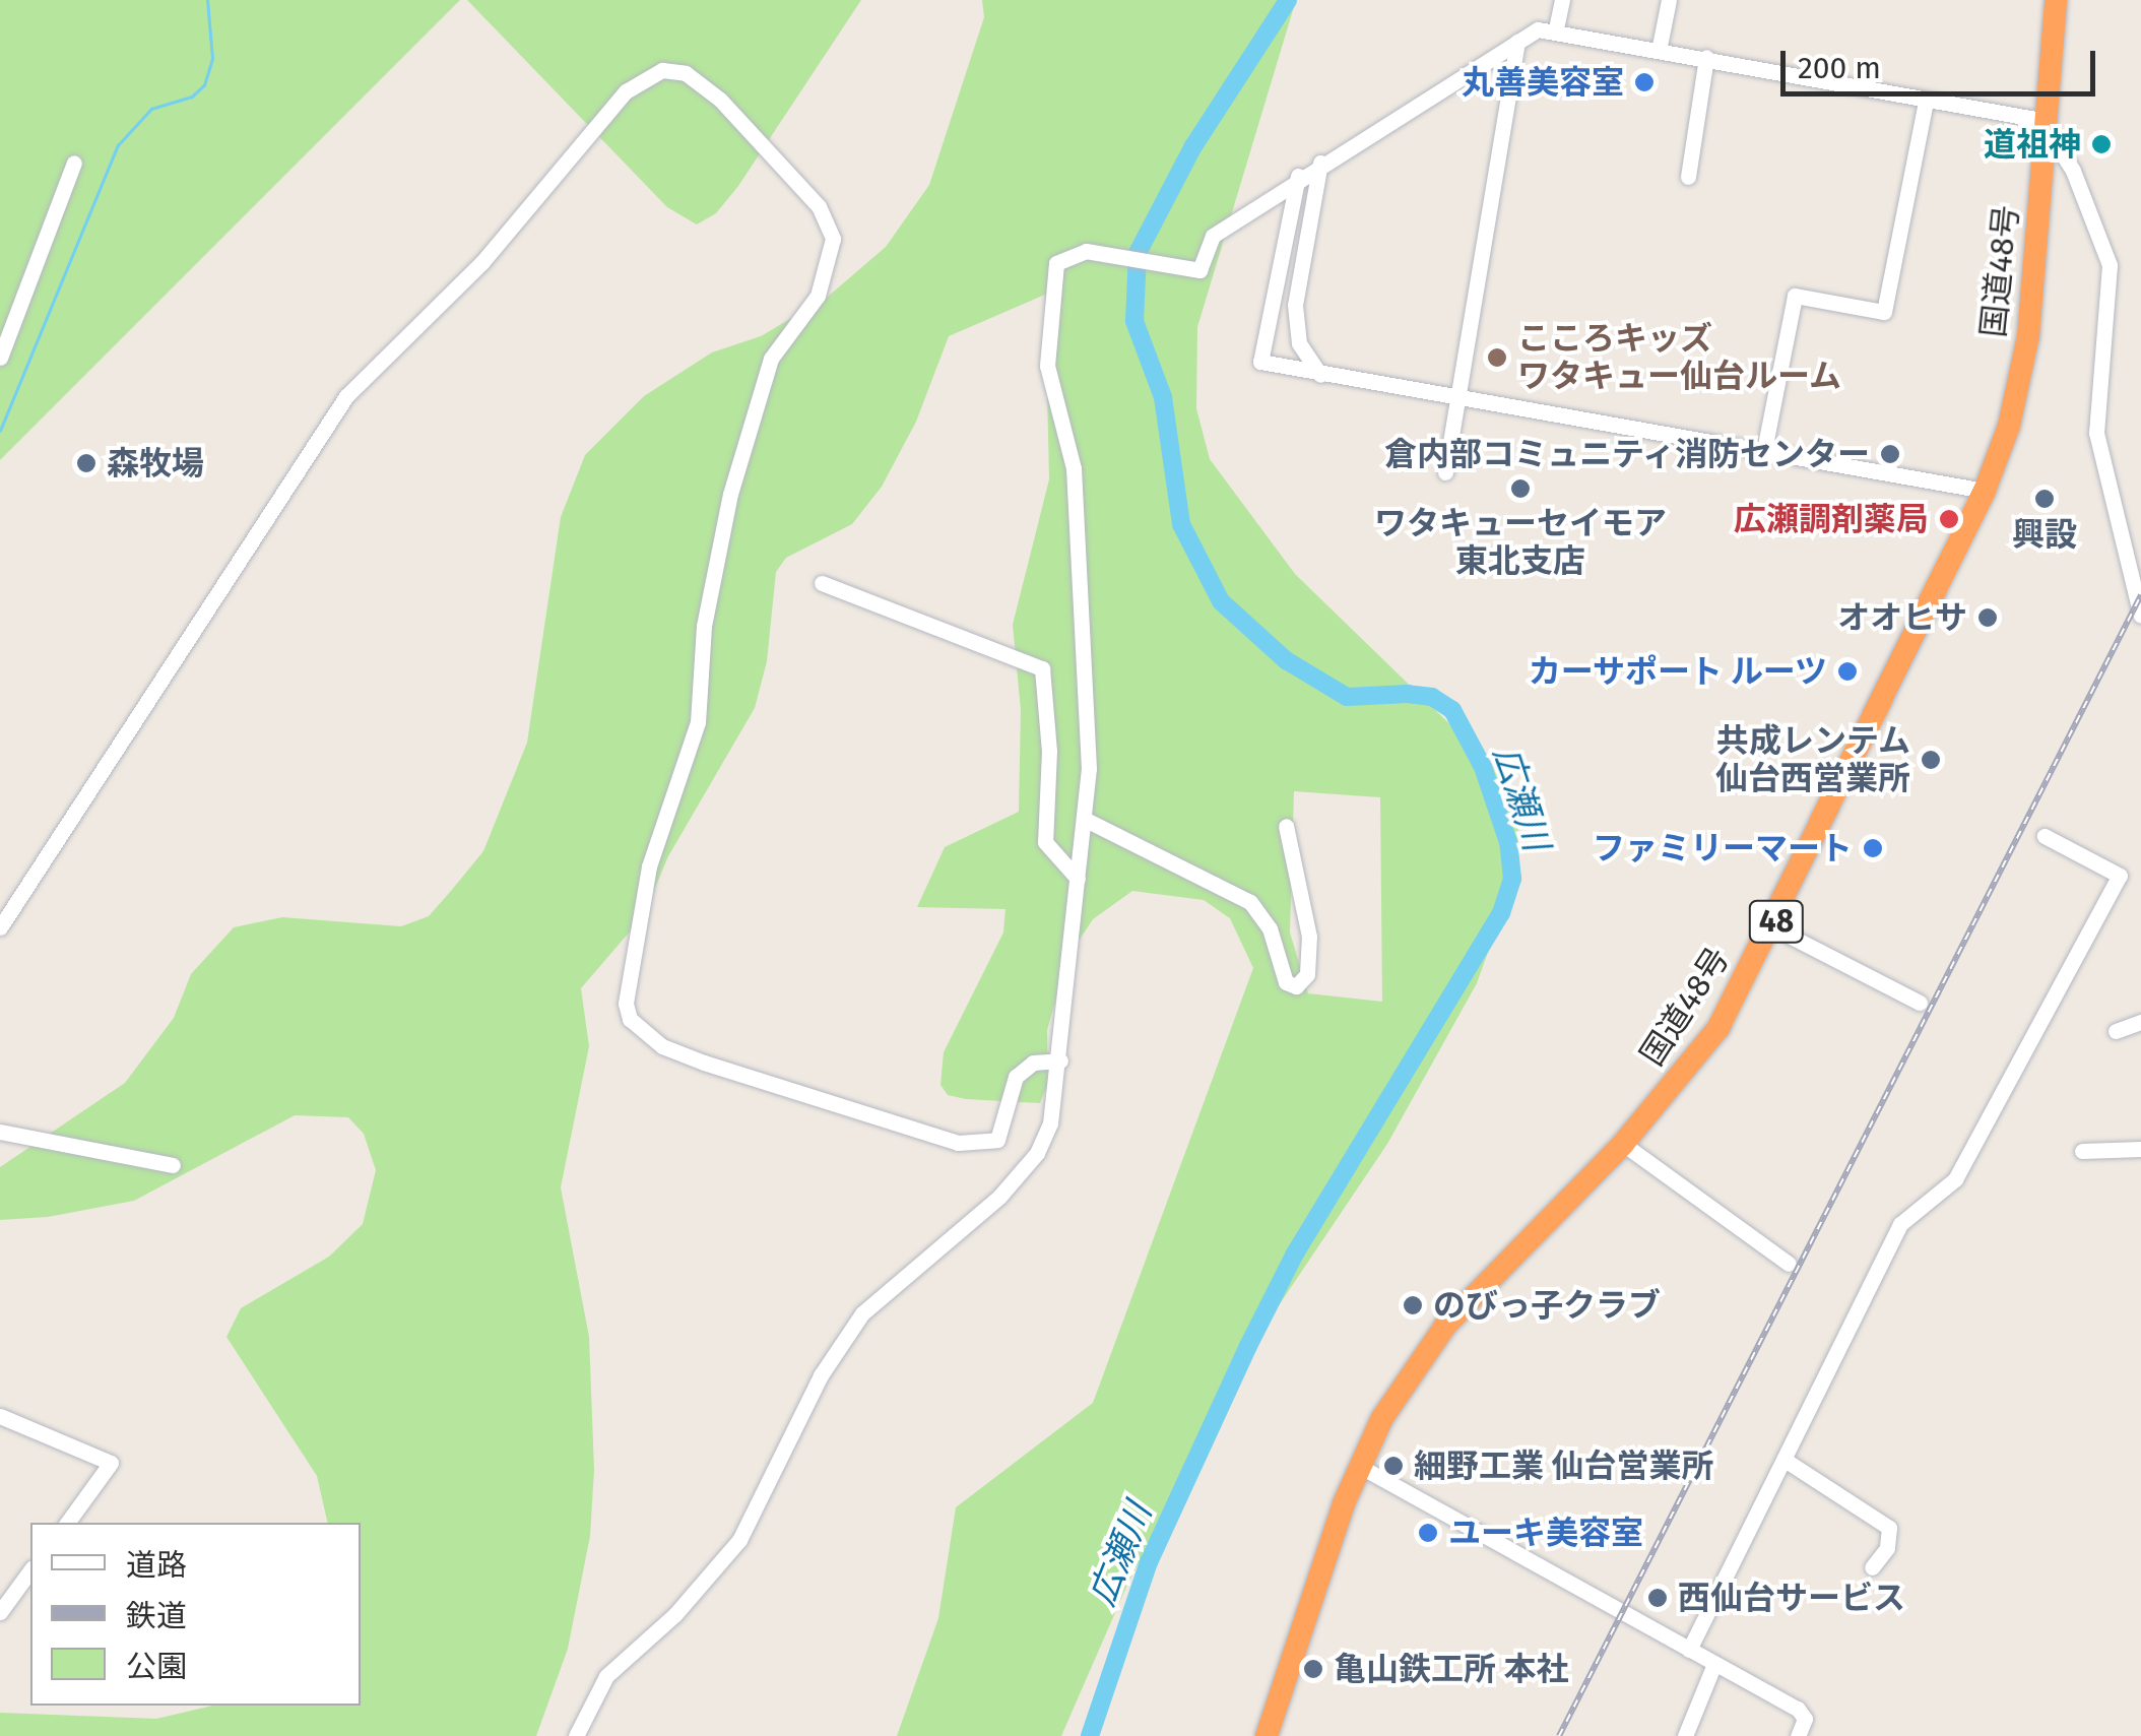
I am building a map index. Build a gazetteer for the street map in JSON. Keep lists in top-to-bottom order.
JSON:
{
  "streets": {
    "highway": ["国道48号", "48"]
  },
  "water": ["広瀬川"],
  "places": [
    "丸善美容室",
    "道祖神",
    "こころキッズ ワタキュー仙台ルーム",
    "倉内部コミュニティ消防センター",
    "森牧場",
    "ワタキューセイモア 東北支店",
    "興設",
    "広瀬調剤薬局",
    "オオヒサ",
    "カーサポート ルーツ",
    "共成レンテム 仙台西営業所",
    "ファミリーマート",
    "のびっ子クラブ",
    "細野工業 仙台営業所",
    "ユーキ美容室",
    "西仙台サービス",
    "亀山鉄工所 本社"
  ],
  "legend": ["道路", "鉄道", "公園"],
  "scale_bar": "200 m"
}
